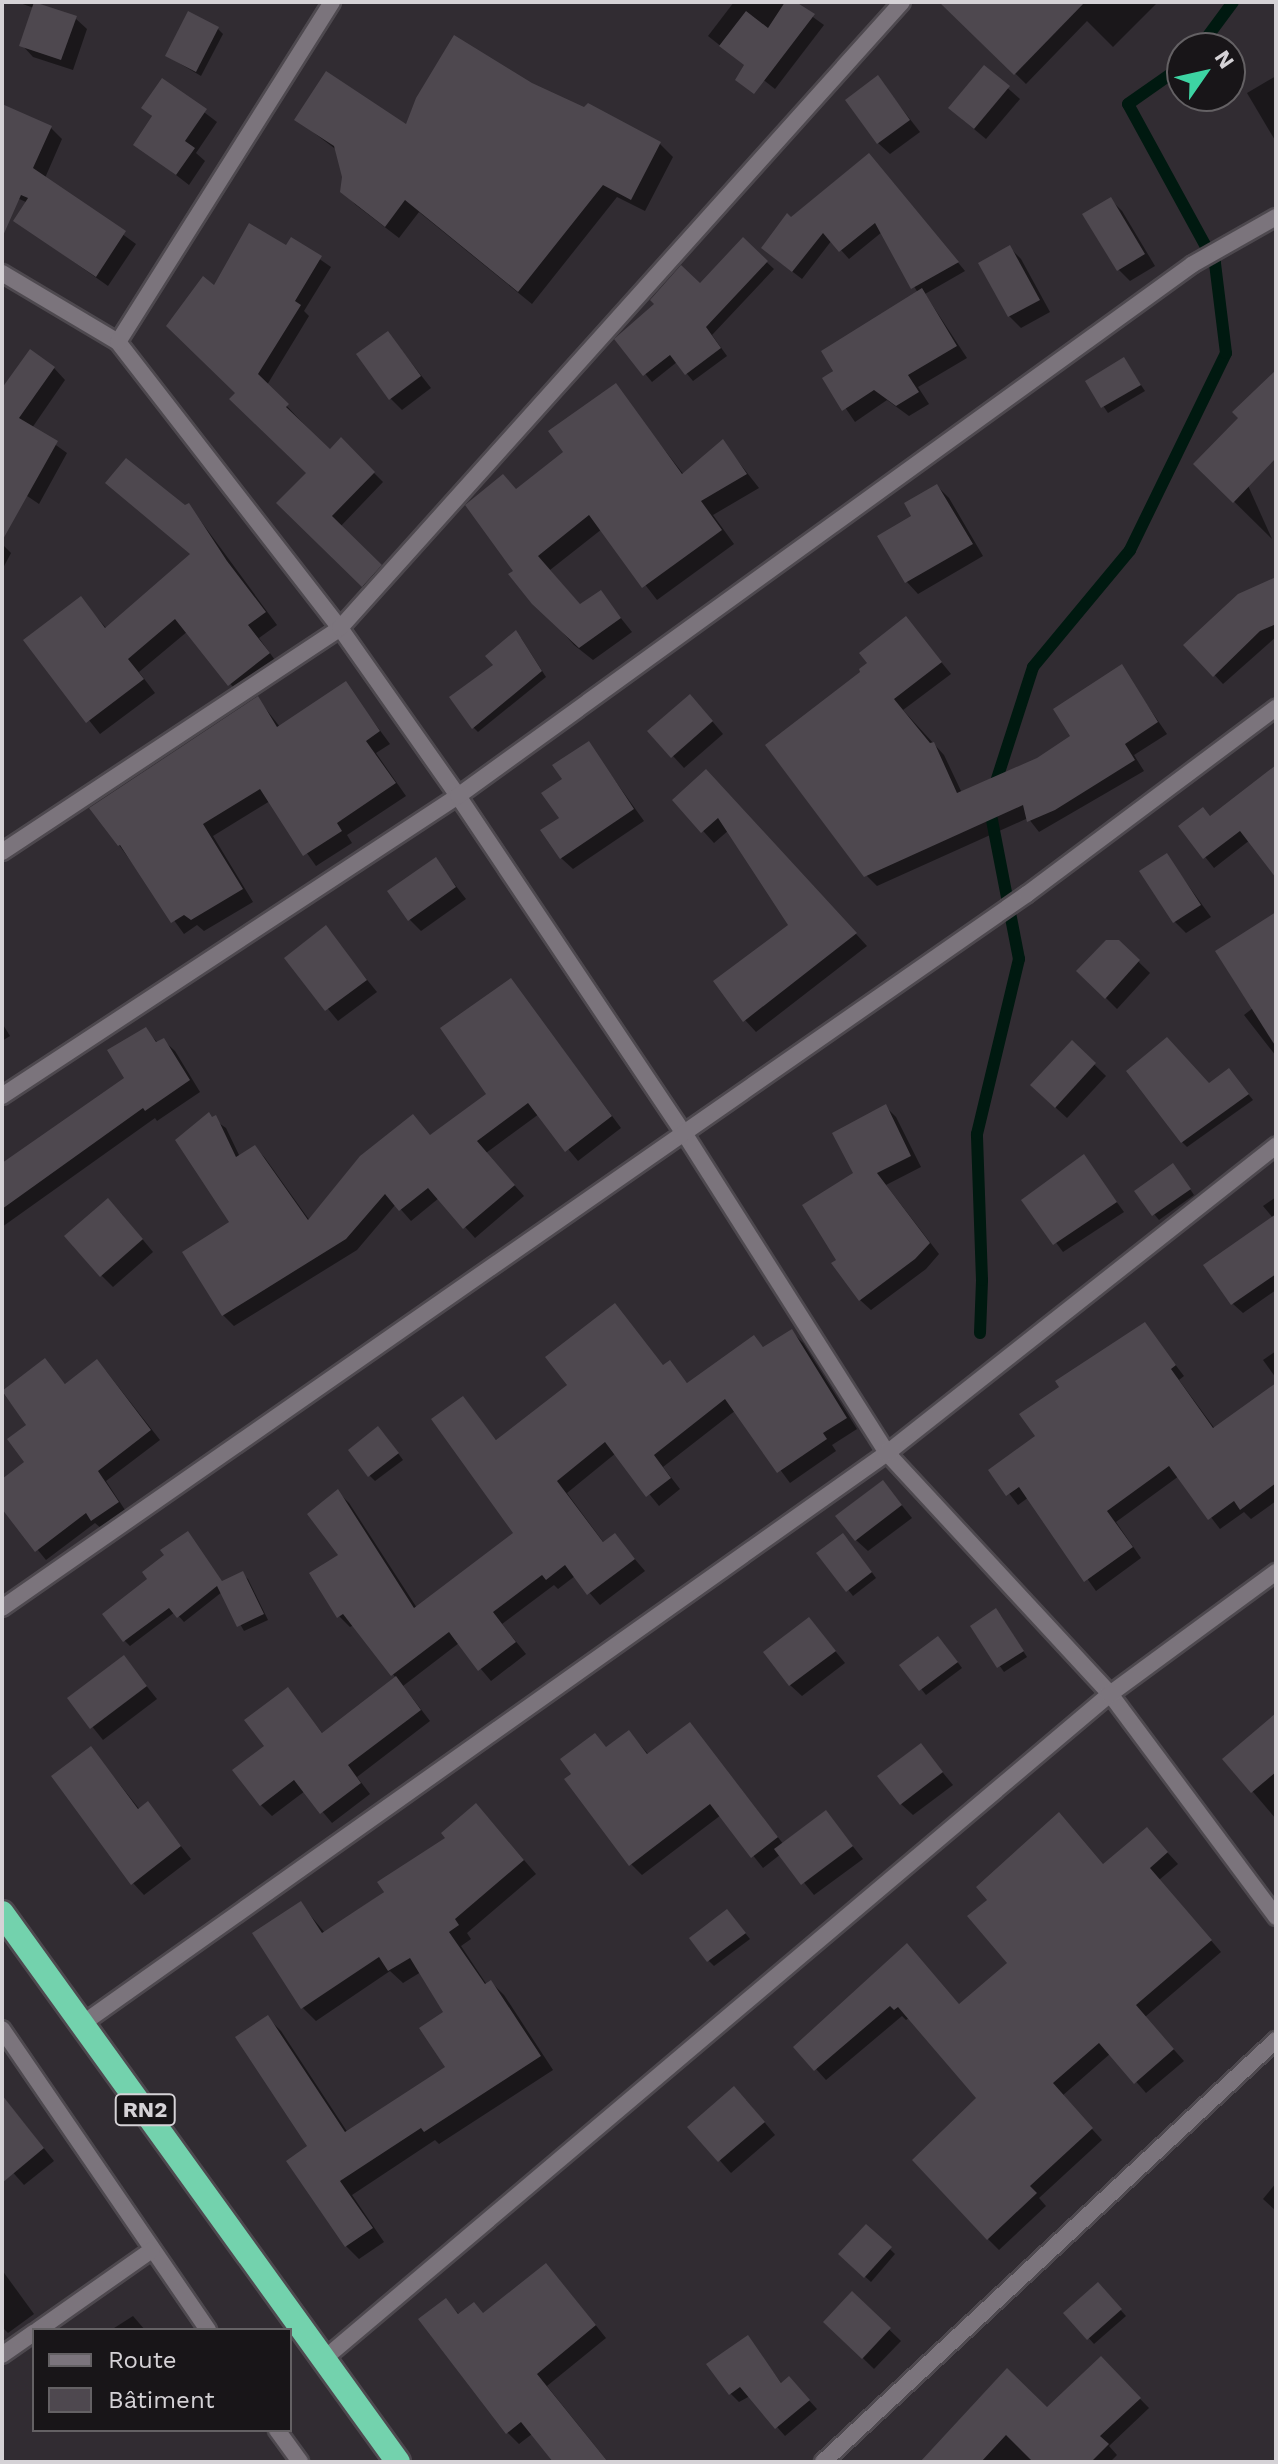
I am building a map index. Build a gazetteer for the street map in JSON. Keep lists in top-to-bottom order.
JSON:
{
  "streets": {
    "highway": ["RN2"]
  },
  "legend": ["Route", "Bâtiment"],
  "north": "top right"
}
